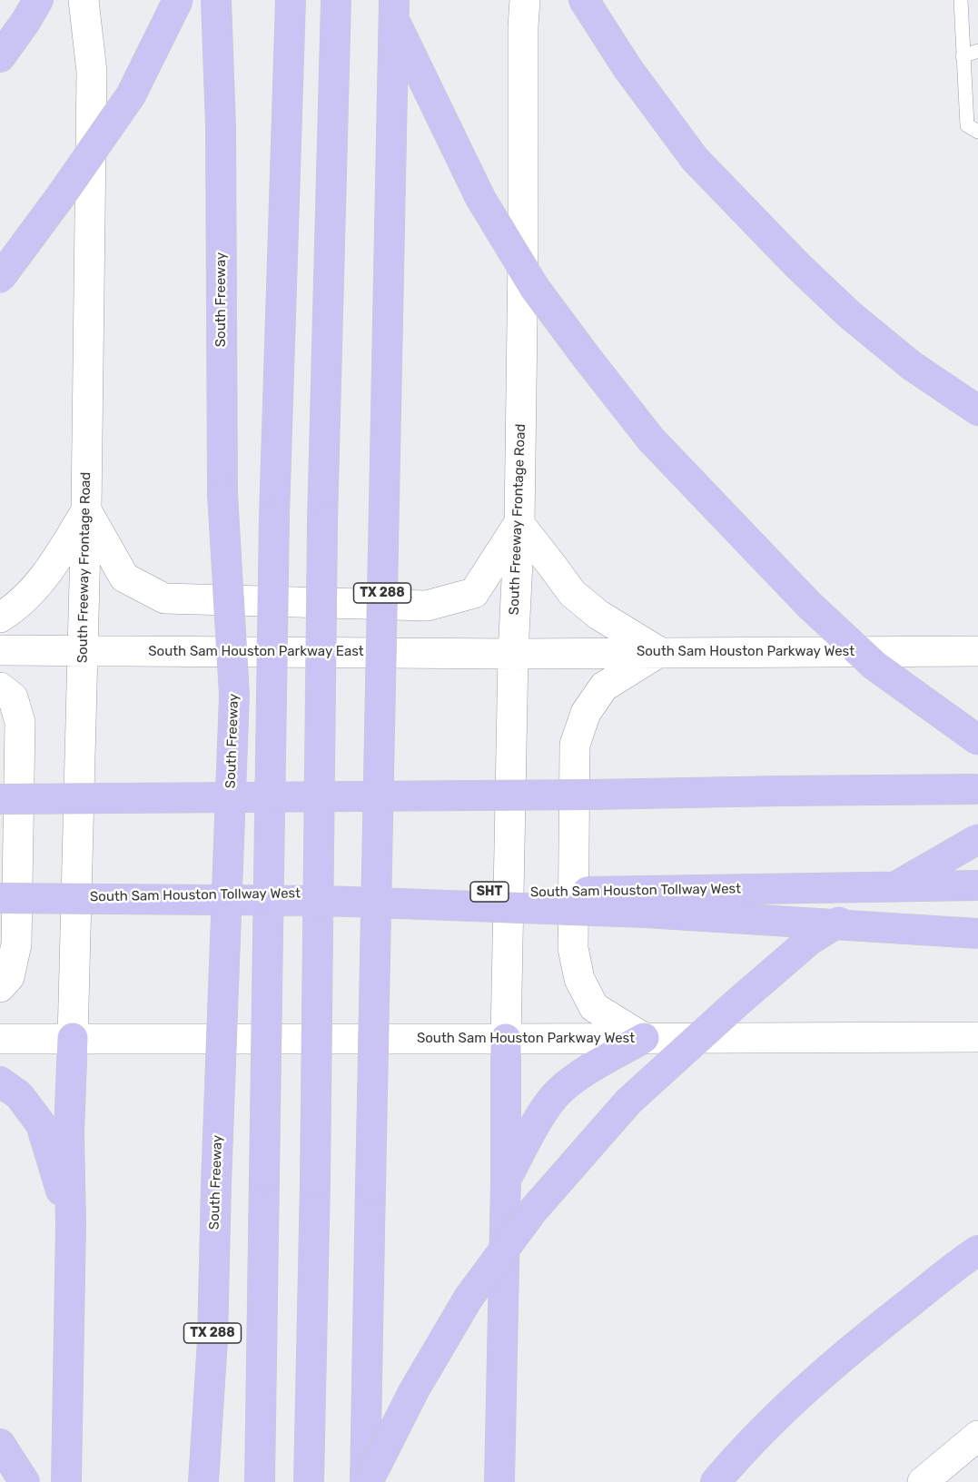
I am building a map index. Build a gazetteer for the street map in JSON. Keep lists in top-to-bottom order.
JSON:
{
  "streets": {
    "highway": [
      "South Freeway",
      "TX 288",
      "South Sam Houston Tollway West",
      "SHT"
    ],
    "main road": ["South Freeway Frontage Road", "South Sam Houston Parkway East", "South Sam Houston Parkway West"]
  },
  "crossings": [
    ["South Freeway Frontage Road", "South Sam Houston Parkway East"],
    ["South Freeway Frontage Road", "South Sam Houston Parkway West"],
    ["South Sam Houston Parkway East", "South Sam Houston Parkway West"]
  ]
}
